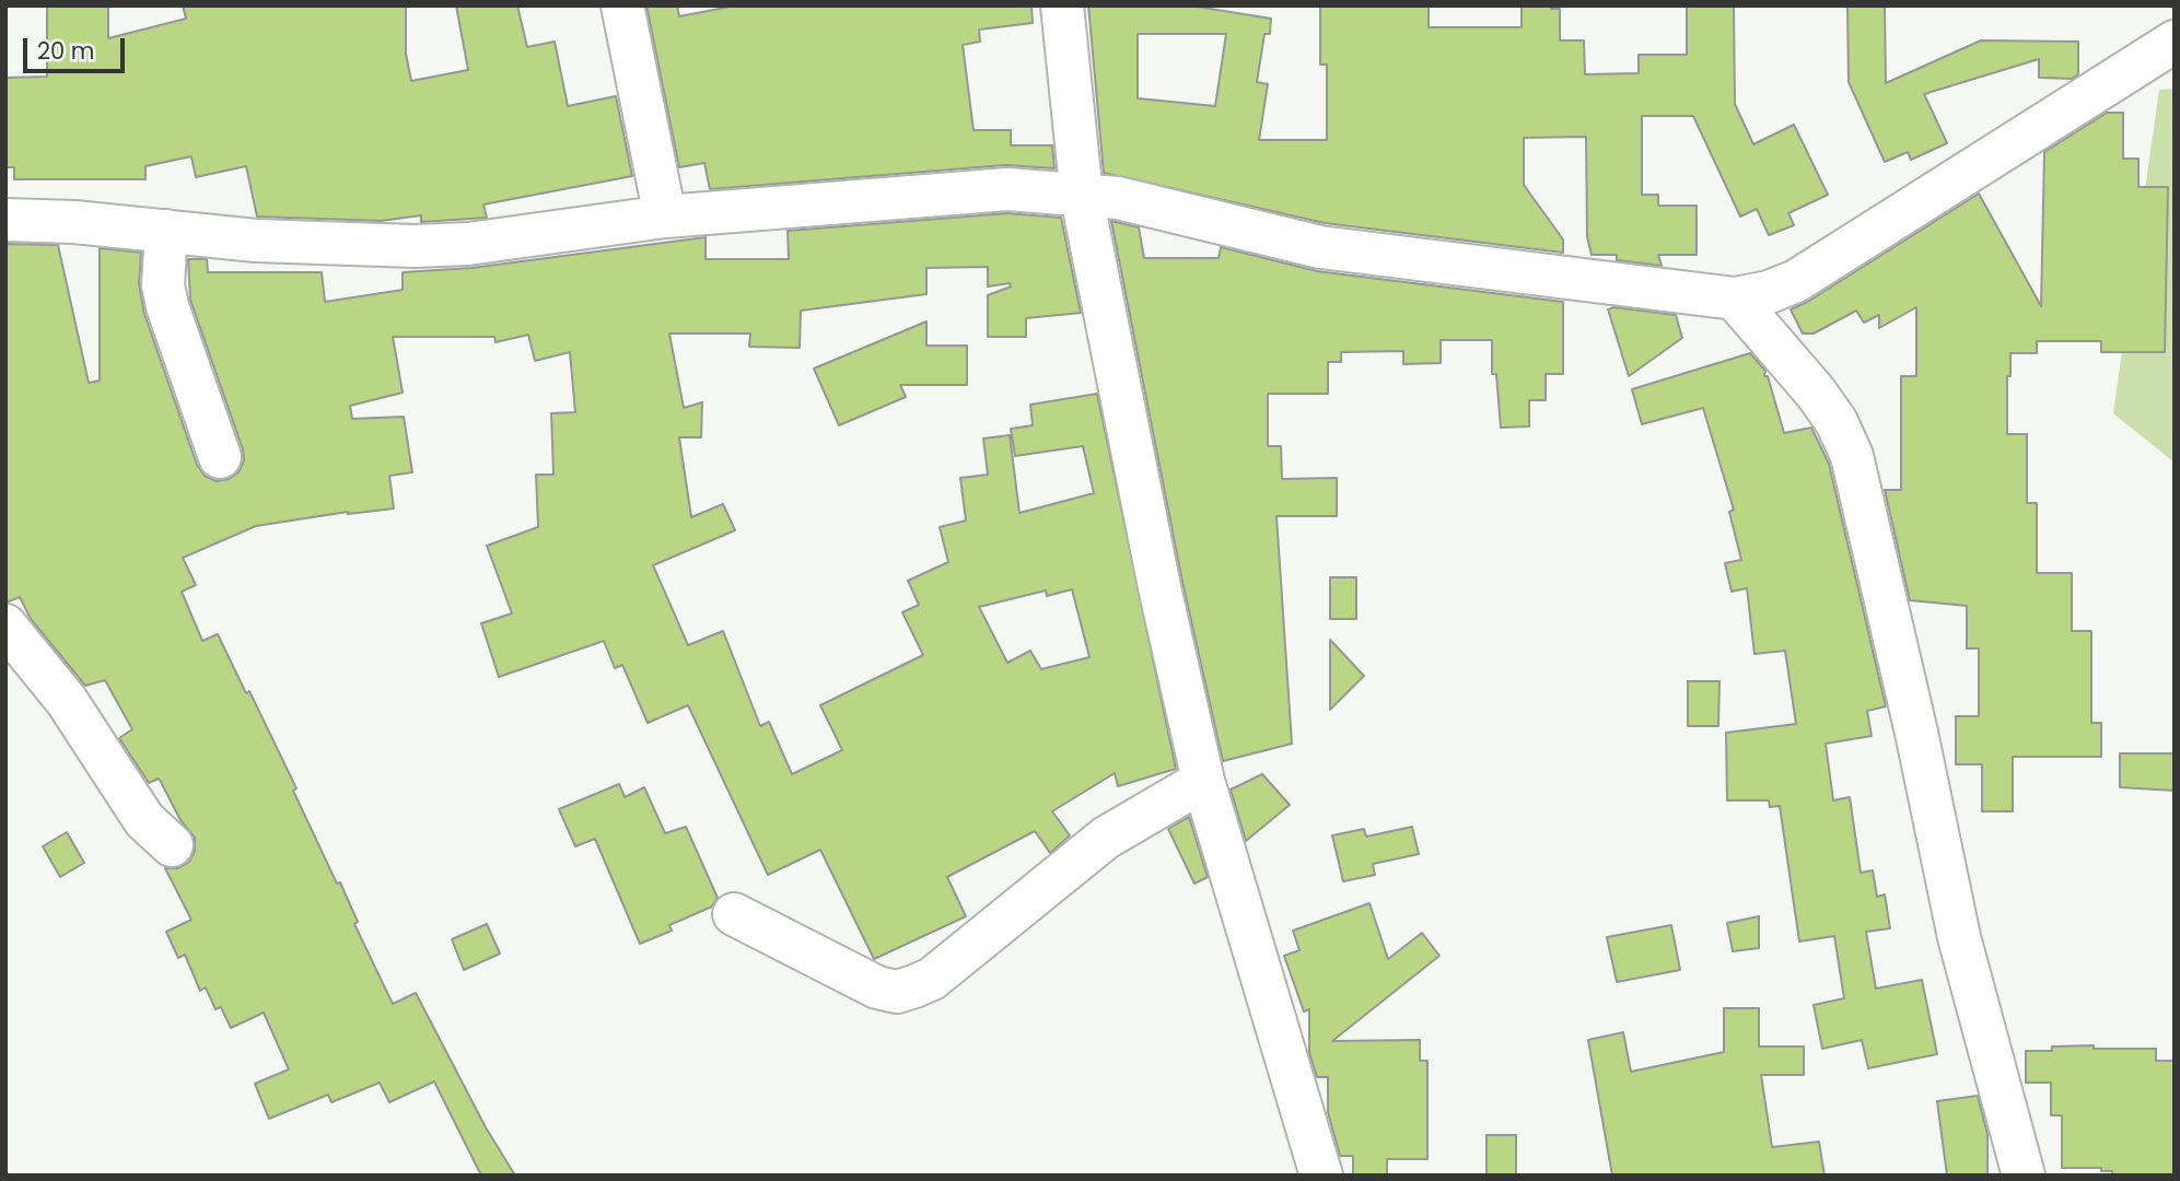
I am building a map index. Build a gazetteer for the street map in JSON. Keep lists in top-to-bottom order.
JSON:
{
  "scale_bar": "20 m"
}
